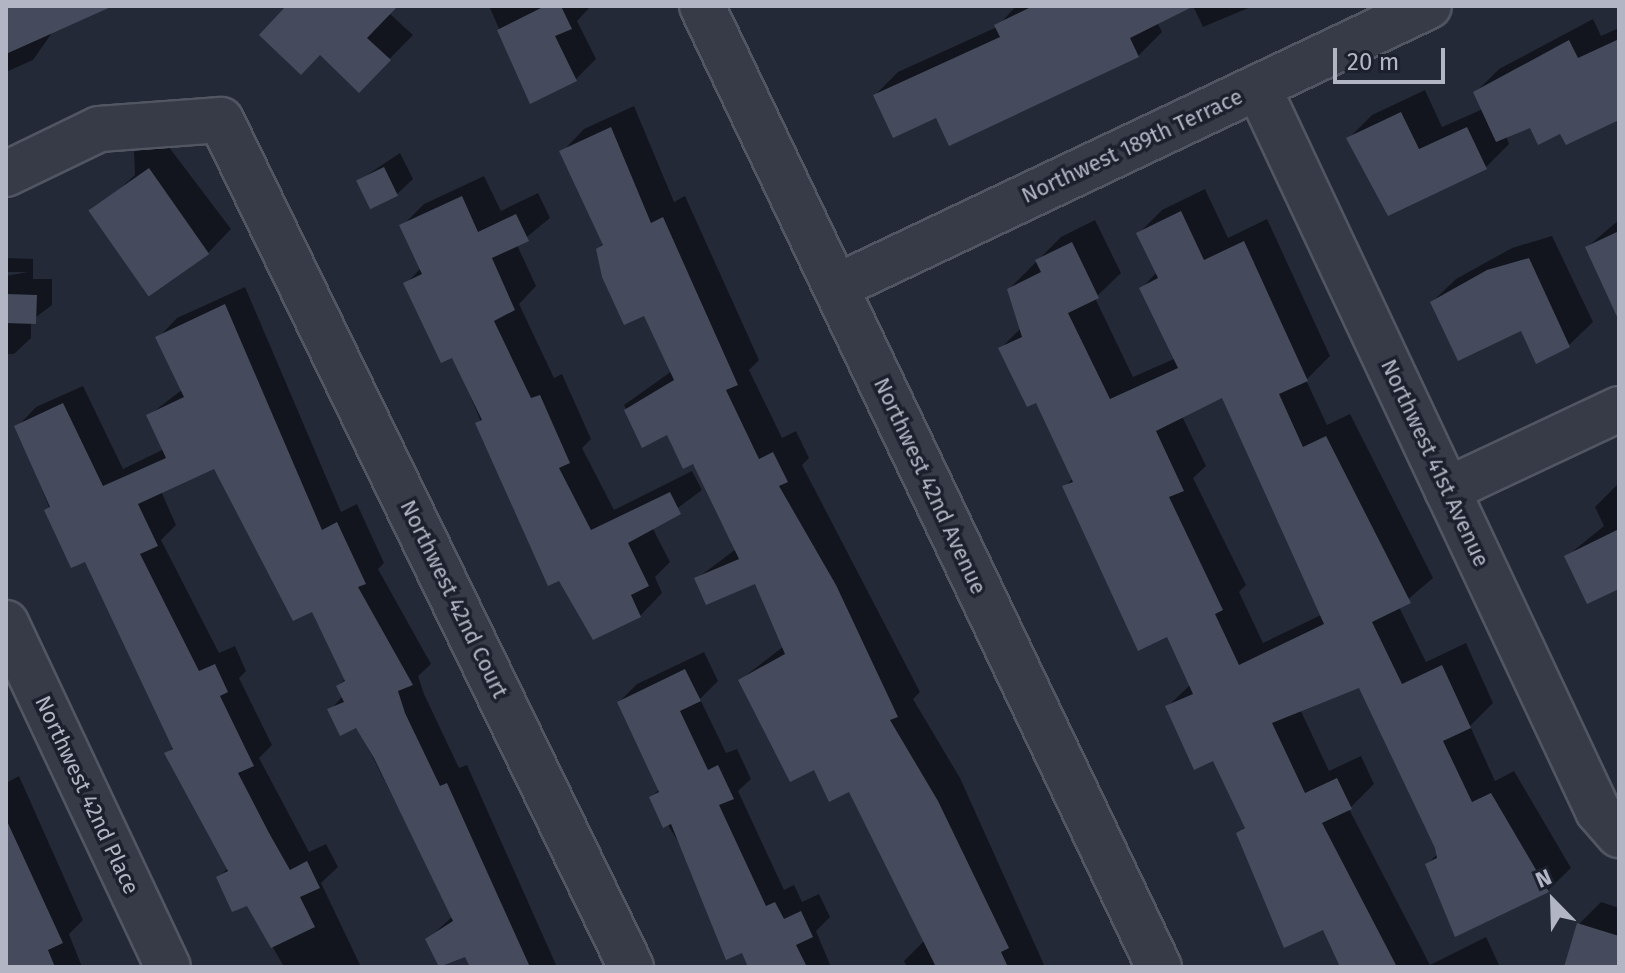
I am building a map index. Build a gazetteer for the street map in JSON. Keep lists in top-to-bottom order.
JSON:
{
  "streets": {
    "street": [
      "Northwest 189th Terrace",
      "Northwest 41st Avenue",
      "Northwest 42nd Avenue",
      "Northwest 42nd Court",
      "Northwest 42nd Place"
    ]
  },
  "crossings": [
    ["Northwest 189th Terrace", "Northwest 41st Avenue"],
    ["Northwest 189th Terrace", "Northwest 42nd Avenue"]
  ],
  "scale_bar": "20 m",
  "north": "top left"
}
